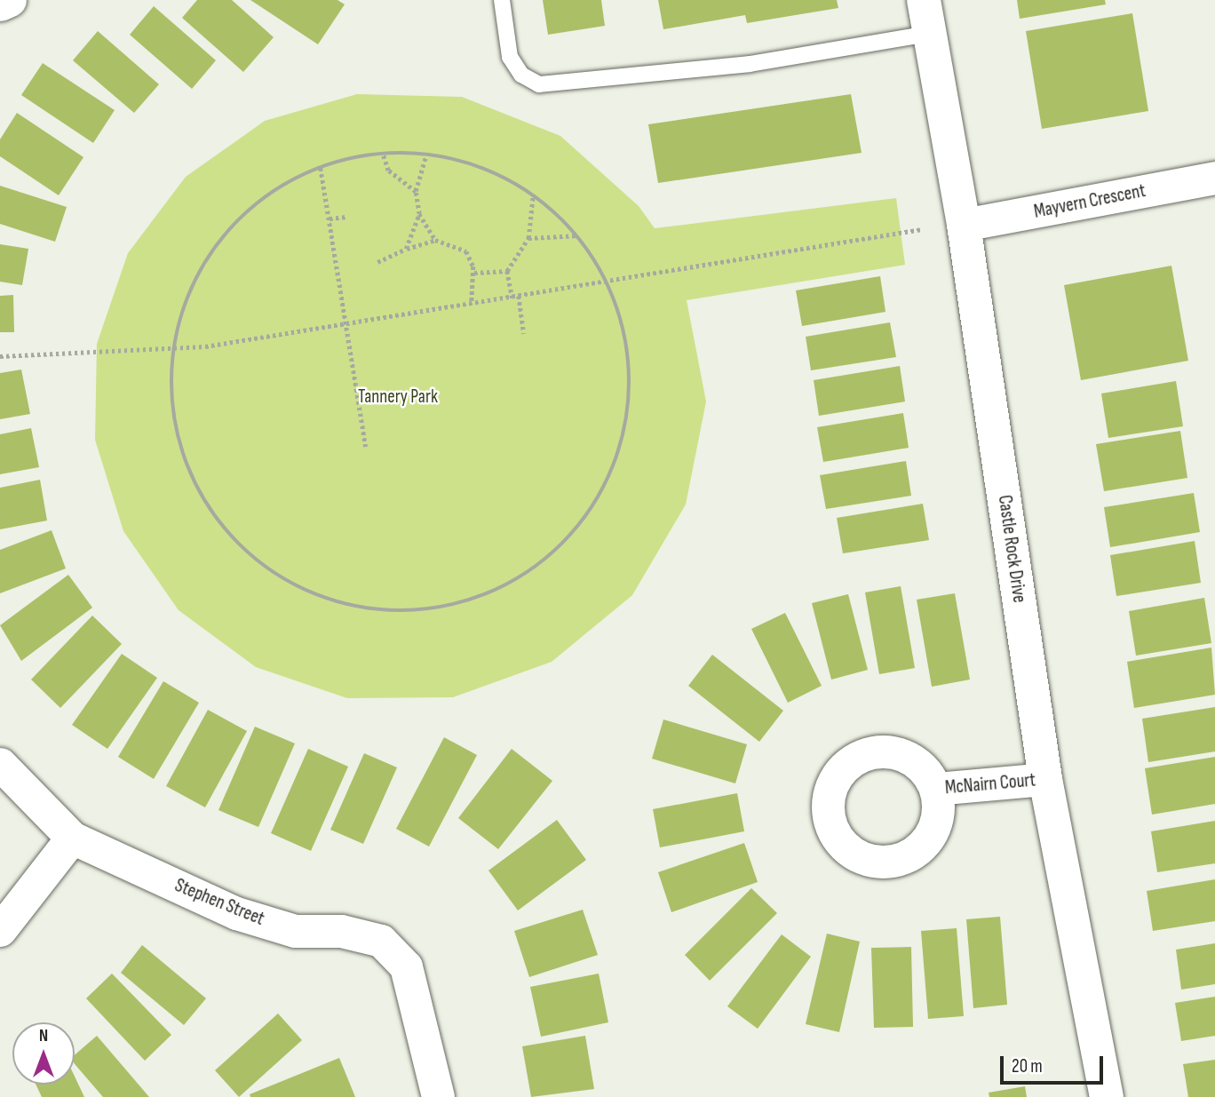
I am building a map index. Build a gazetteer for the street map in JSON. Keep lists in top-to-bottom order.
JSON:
{
  "streets": {
    "street": [
      "Mayvern Crescent",
      "Castle Rock Drive",
      "McNairn Court",
      "Stephen Street"
    ]
  },
  "crossings": [
    ["Mayvern Crescent", "Castle Rock Drive"],
    ["Castle Rock Drive", "McNairn Court"]
  ],
  "parks": ["Tannery Park"],
  "scale_bar": "20 m",
  "north": "top"
}
